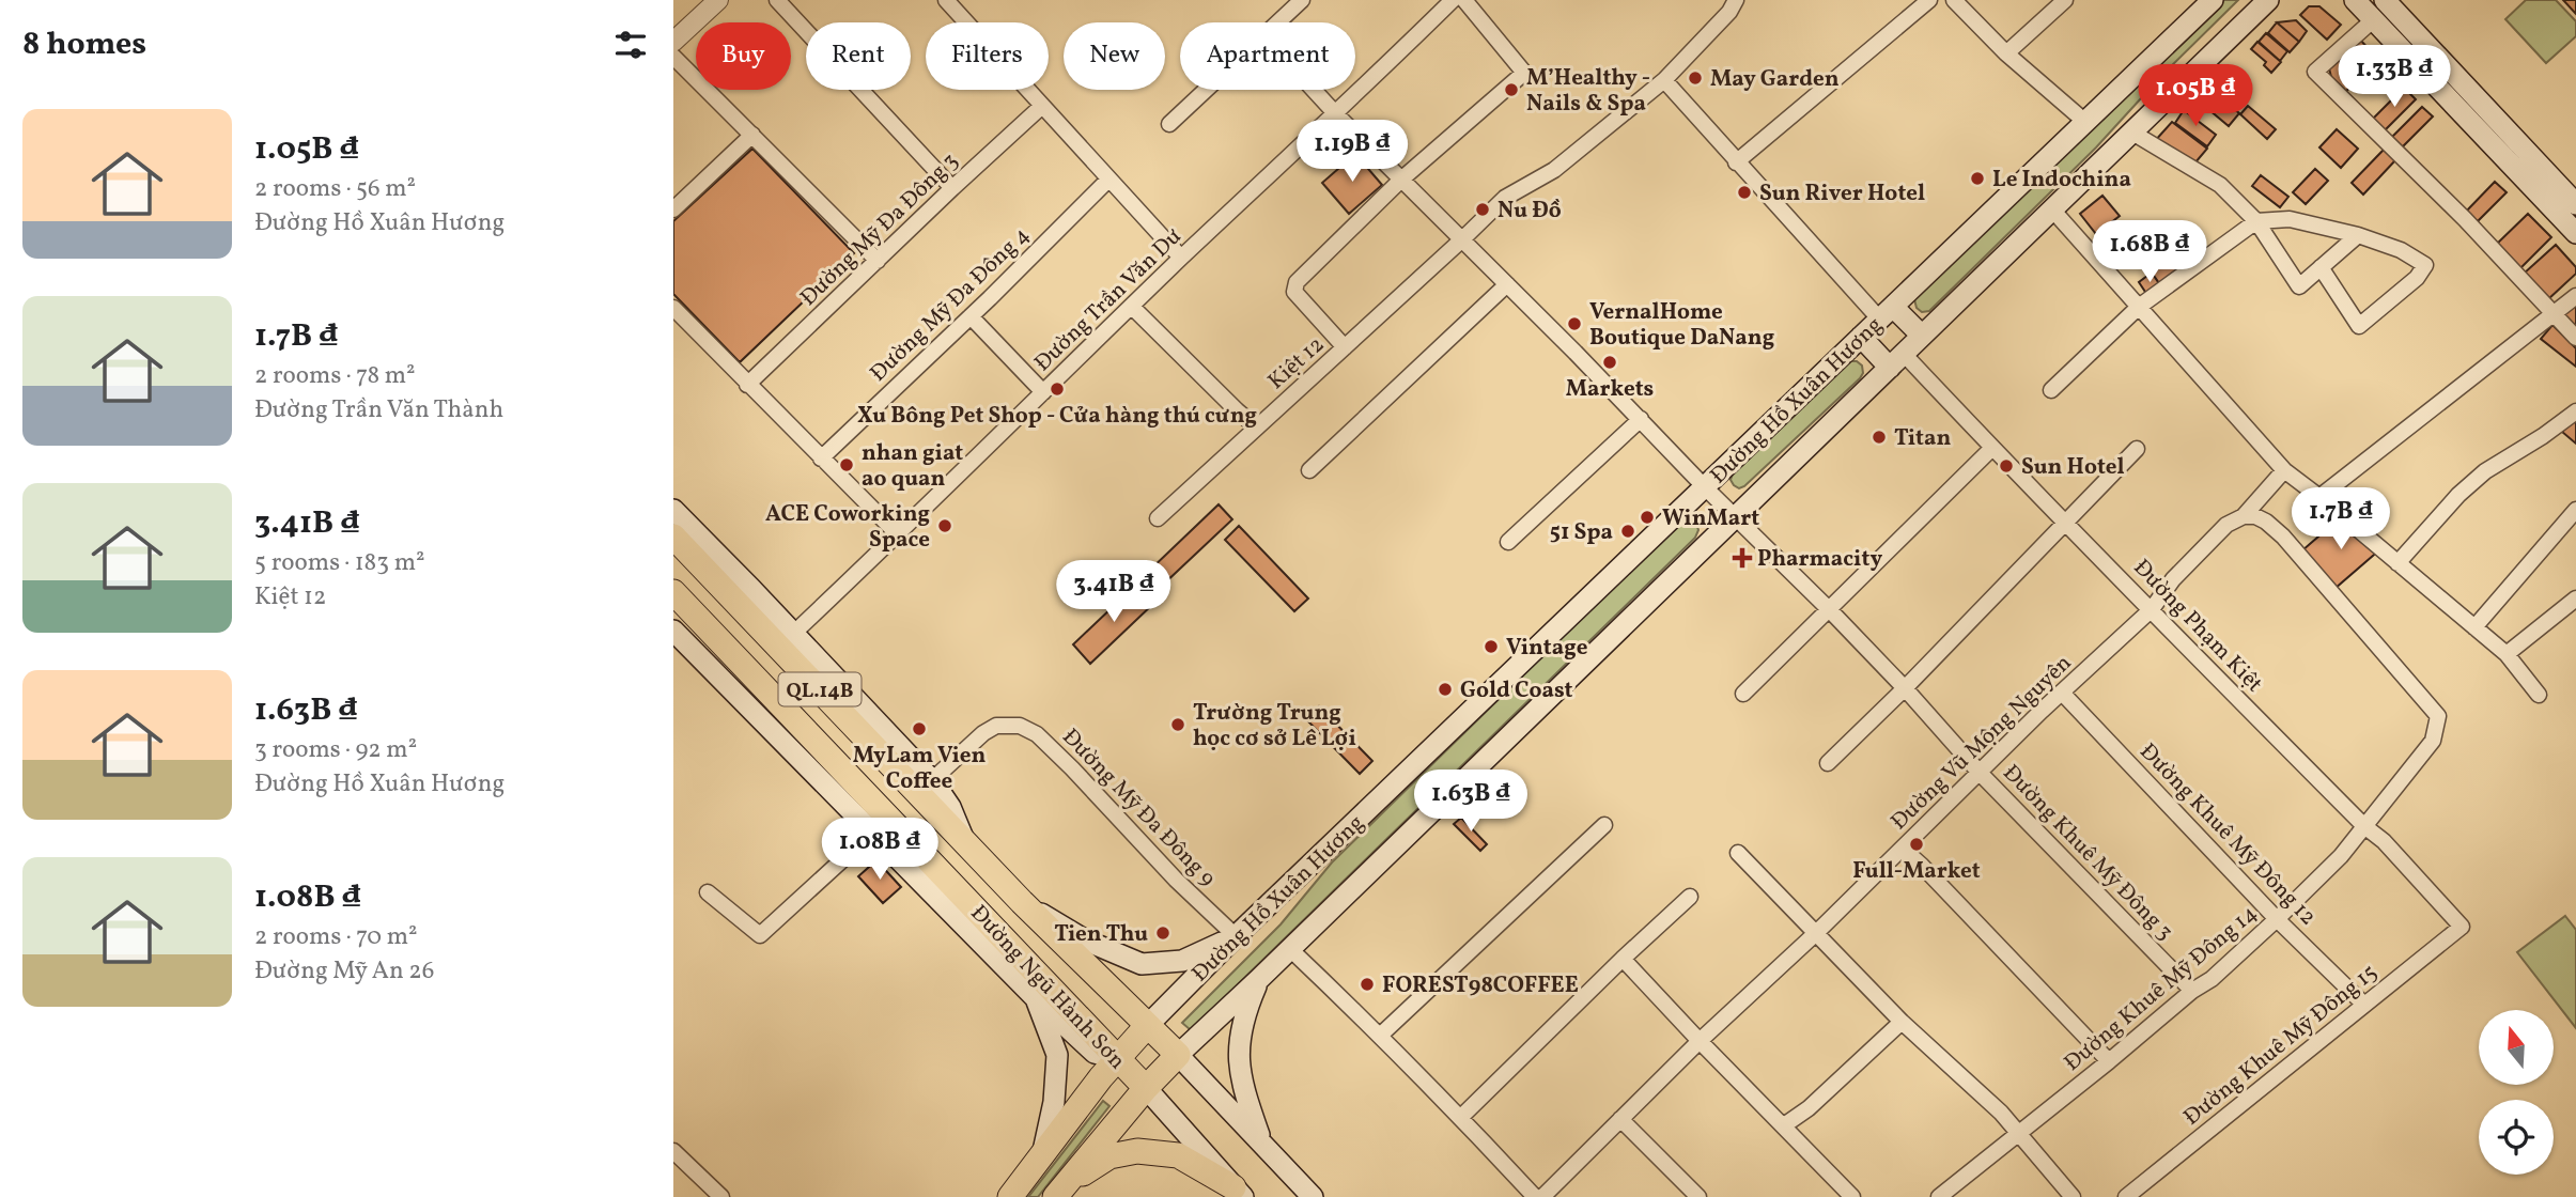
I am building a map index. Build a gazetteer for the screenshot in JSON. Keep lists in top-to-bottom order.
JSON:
{
  "streets": {
    "highway": ["Đường Hồ Xuân Hương", "QL.14B", "Đường Ngũ Hành Sơn"],
    "street": [
      "Đường Mỹ Đa Đông 3",
      "Đường Trần Văn Dư",
      "Đường Mỹ Đa Đông 4",
      "Kiệt 12",
      "Đường Phạm Kiệt",
      "Đường Vũ Mộng Nguyên",
      "Đường Mỹ Đa Đông 9",
      "Đường Khuê Mỹ Đông 12",
      "Đường Khuê Mỹ Đông 3",
      "Đường Khuê Mỹ Đông 14",
      "Đường Khuê Mỹ Đông 15"
    ]
  },
  "crossings": [
    ["Đường Trần Văn Dư", "Đường Khuê Mỹ Đông 3"],
    ["Đường Trần Văn Dư", "Đường Ngũ Hành Sơn"],
    ["Kiệt 12", "Đường Khuê Mỹ Đông 3"],
    ["Đường Hồ Xuân Hương", "Đường Phạm Kiệt"],
    ["Đường Hồ Xuân Hương", "Đường Mỹ Đa Đông 9"],
    ["Đường Hồ Xuân Hương", "Đường Khuê Mỹ Đông 3"],
    ["Đường Hồ Xuân Hương", "Đường Ngũ Hành Sơn"],
    ["Đường Phạm Kiệt", "Đường Vũ Mộng Nguyên"],
    ["Đường Phạm Kiệt", "Đường Khuê Mỹ Đông 14"],
    ["Đường Phạm Kiệt", "Đường Khuê Mỹ Đông 15"],
    ["Đường Vũ Mộng Nguyên", "Đường Khuê Mỹ Đông 12"],
    ["Đường Vũ Mộng Nguyên", "Đường Khuê Mỹ Đông 3"],
    ["Đường Vũ Mộng Nguyên", "Đường Khuê Mỹ Đông 14"],
    ["Đường Mỹ Đa Đông 9", "Đường Ngũ Hành Sơn"],
    ["Đường Khuê Mỹ Đông 12", "Đường Khuê Mỹ Đông 14"],
    ["Đường Khuê Mỹ Đông 12", "Đường Khuê Mỹ Đông 15"],
    ["Đường Khuê Mỹ Đông 3", "Đường Khuê Mỹ Đông 14"]
  ],
  "places": {
    "other": [
      "May Garden",
      "M’Healthy - Nails & Spa",
      "Le Indochina",
      "Sun River Hotel",
      "Nu Đồ",
      "VernalHome Boutique DaNang",
      "Markets",
      "Xu Bông Pet Shop - Cửa hàng thú cưng",
      "Titan",
      "nhan giat ao quan",
      "Sun Hotel",
      "WinMart",
      "ACE Coworking Space",
      "51 Spa",
      "Vintage",
      "Gold Coast",
      "Trường Trung học cơ sở Lê Lợi",
      "MyLam Vien Coffee",
      "Full-Market",
      "Tien Thu",
      "FOREST98COFFEE"
    ],
    "health": ["Pharmacity"]
  },
  "north": "top",
  "page": {
    "heading": "8 homes",
    "chip": [
      "Buy",
      "Rent",
      "Filters",
      "New",
      "Apartment"
    ],
    "price": [
      "1.33B ₫",
      "1.05B ₫",
      "1.19B ₫",
      "1.68B ₫",
      "1.7B ₫",
      "3.41B ₫",
      "1.63B ₫",
      "1.08B ₫"
    ],
    "list": [
      {
        "name": "1.05B ₫",
        "note": "2 rooms · 56 m² · Đường Hồ Xuân Hương"
      },
      {
        "name": "1.7B ₫",
        "note": "2 rooms · 78 m² · Đường Trần Văn Thành"
      },
      {
        "name": "3.41B ₫",
        "note": "5 rooms · 183 m² · Kiệt 12"
      },
      {
        "name": "1.63B ₫",
        "note": "3 rooms · 92 m² · Đường Hồ Xuân Hương"
      },
      {
        "name": "1.08B ₫",
        "note": "2 rooms · 70 m² · Đường Mỹ An 26"
      }
    ]
  }
}
